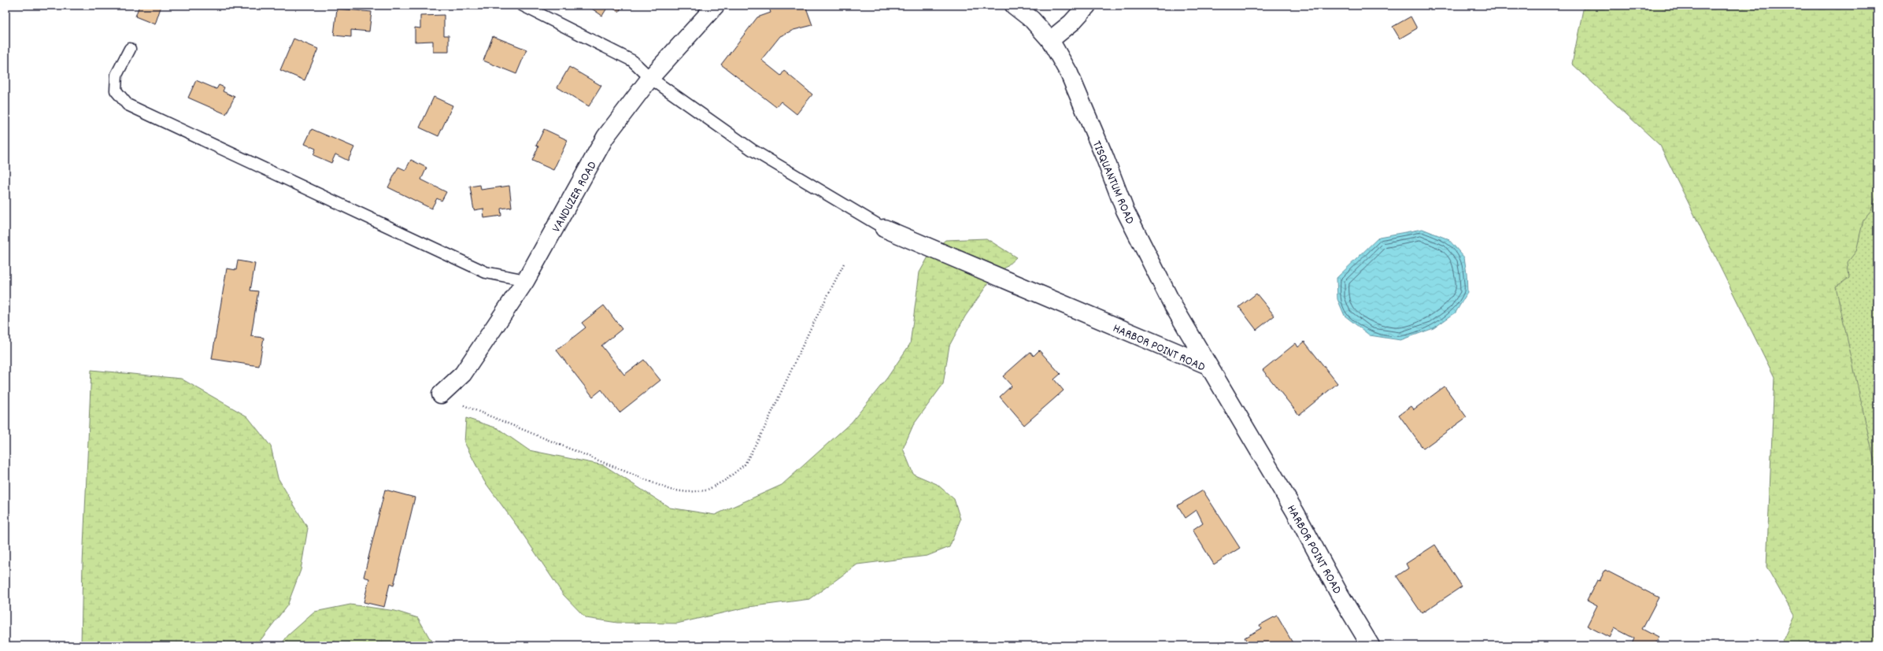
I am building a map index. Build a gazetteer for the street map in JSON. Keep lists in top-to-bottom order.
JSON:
{
  "streets": {
    "street": ["TISQUANTUM ROAD", "VANDUZER ROAD", "HARBOR POINT ROAD"]
  },
  "crossings": [
    ["TISQUANTUM ROAD", "HARBOR POINT ROAD"]
  ]
}
